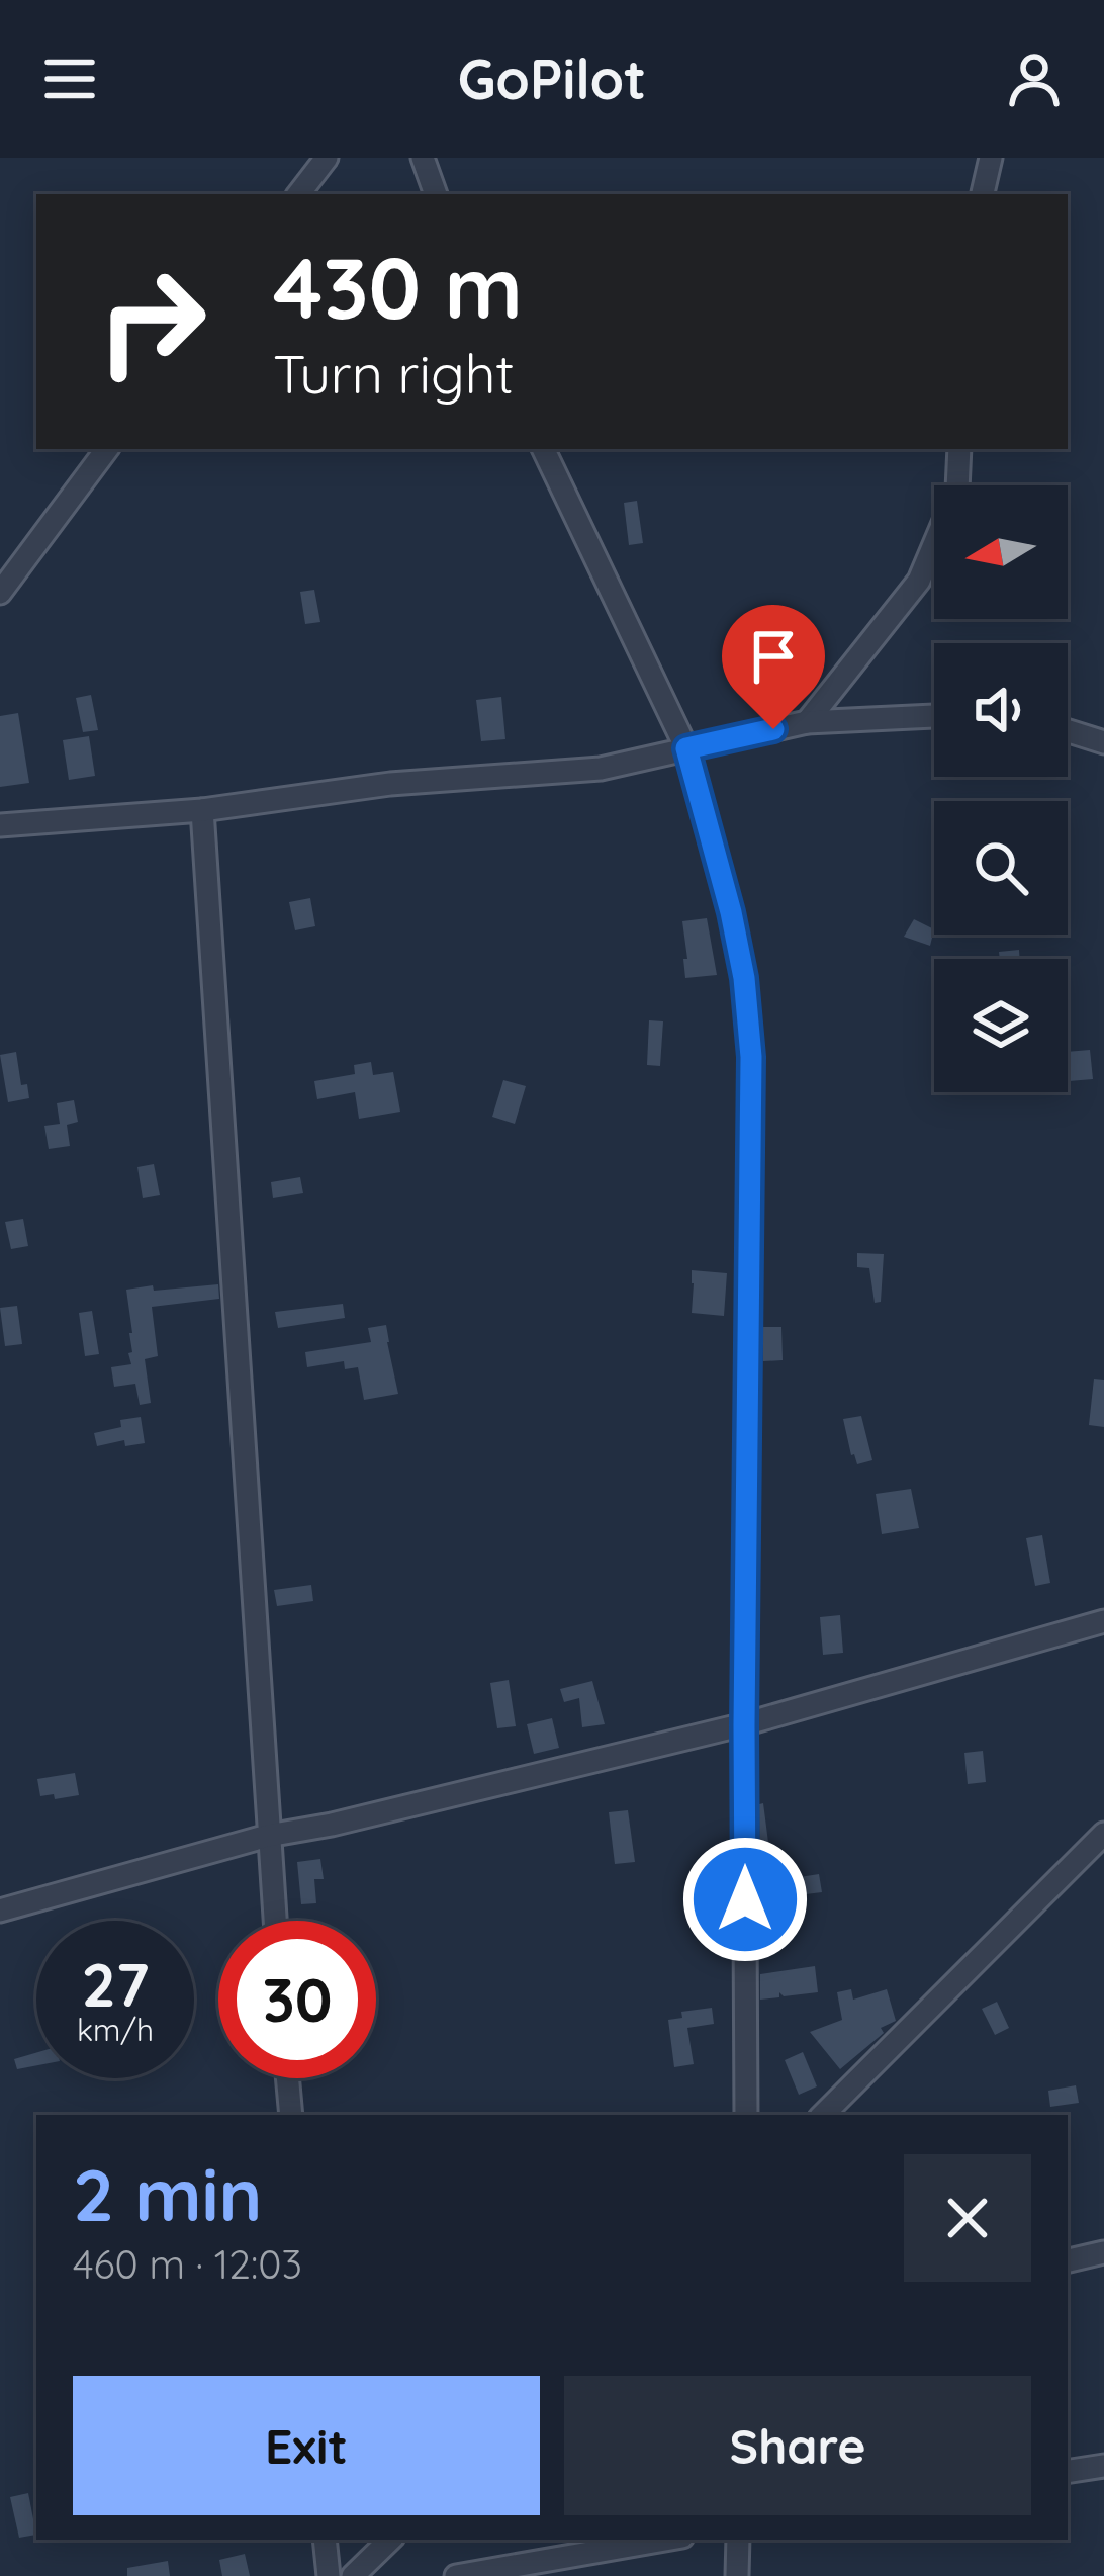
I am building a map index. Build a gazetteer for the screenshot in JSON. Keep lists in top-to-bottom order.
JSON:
{
  "north": "left",
  "page": {
    "header": "GoPilot",
    "turn": ["430 m", "Turn right"],
    "speed": "27 km/h",
    "limit": "30",
    "heading": ["2 min", "460 m · 12:03"],
    "buttons": ["Exit", "Share"]
  }
}
